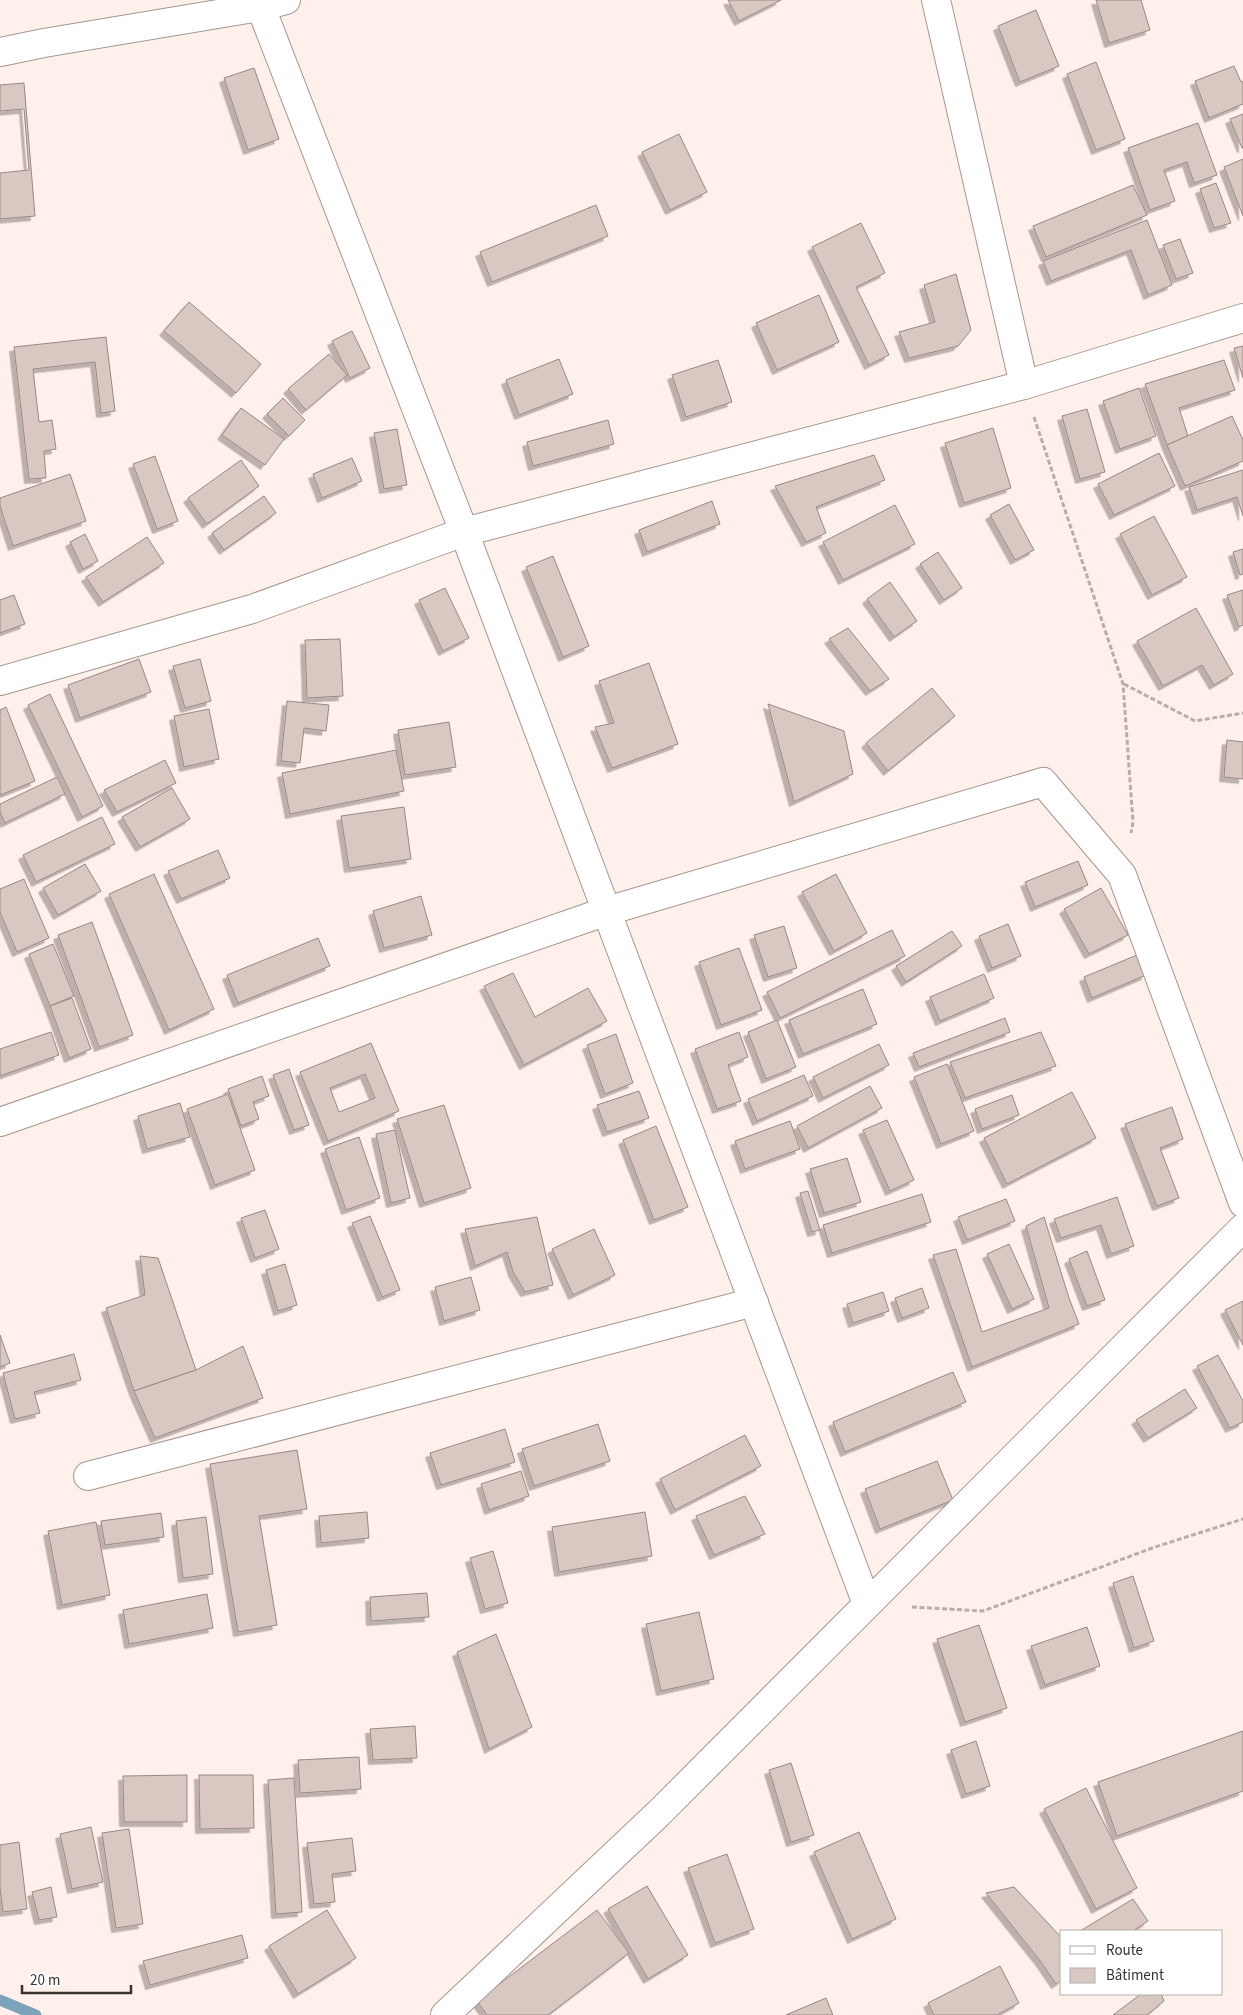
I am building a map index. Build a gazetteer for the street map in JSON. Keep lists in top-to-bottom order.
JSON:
{
  "legend": ["Route", "Bâtiment"],
  "scale_bar": "20 m"
}
